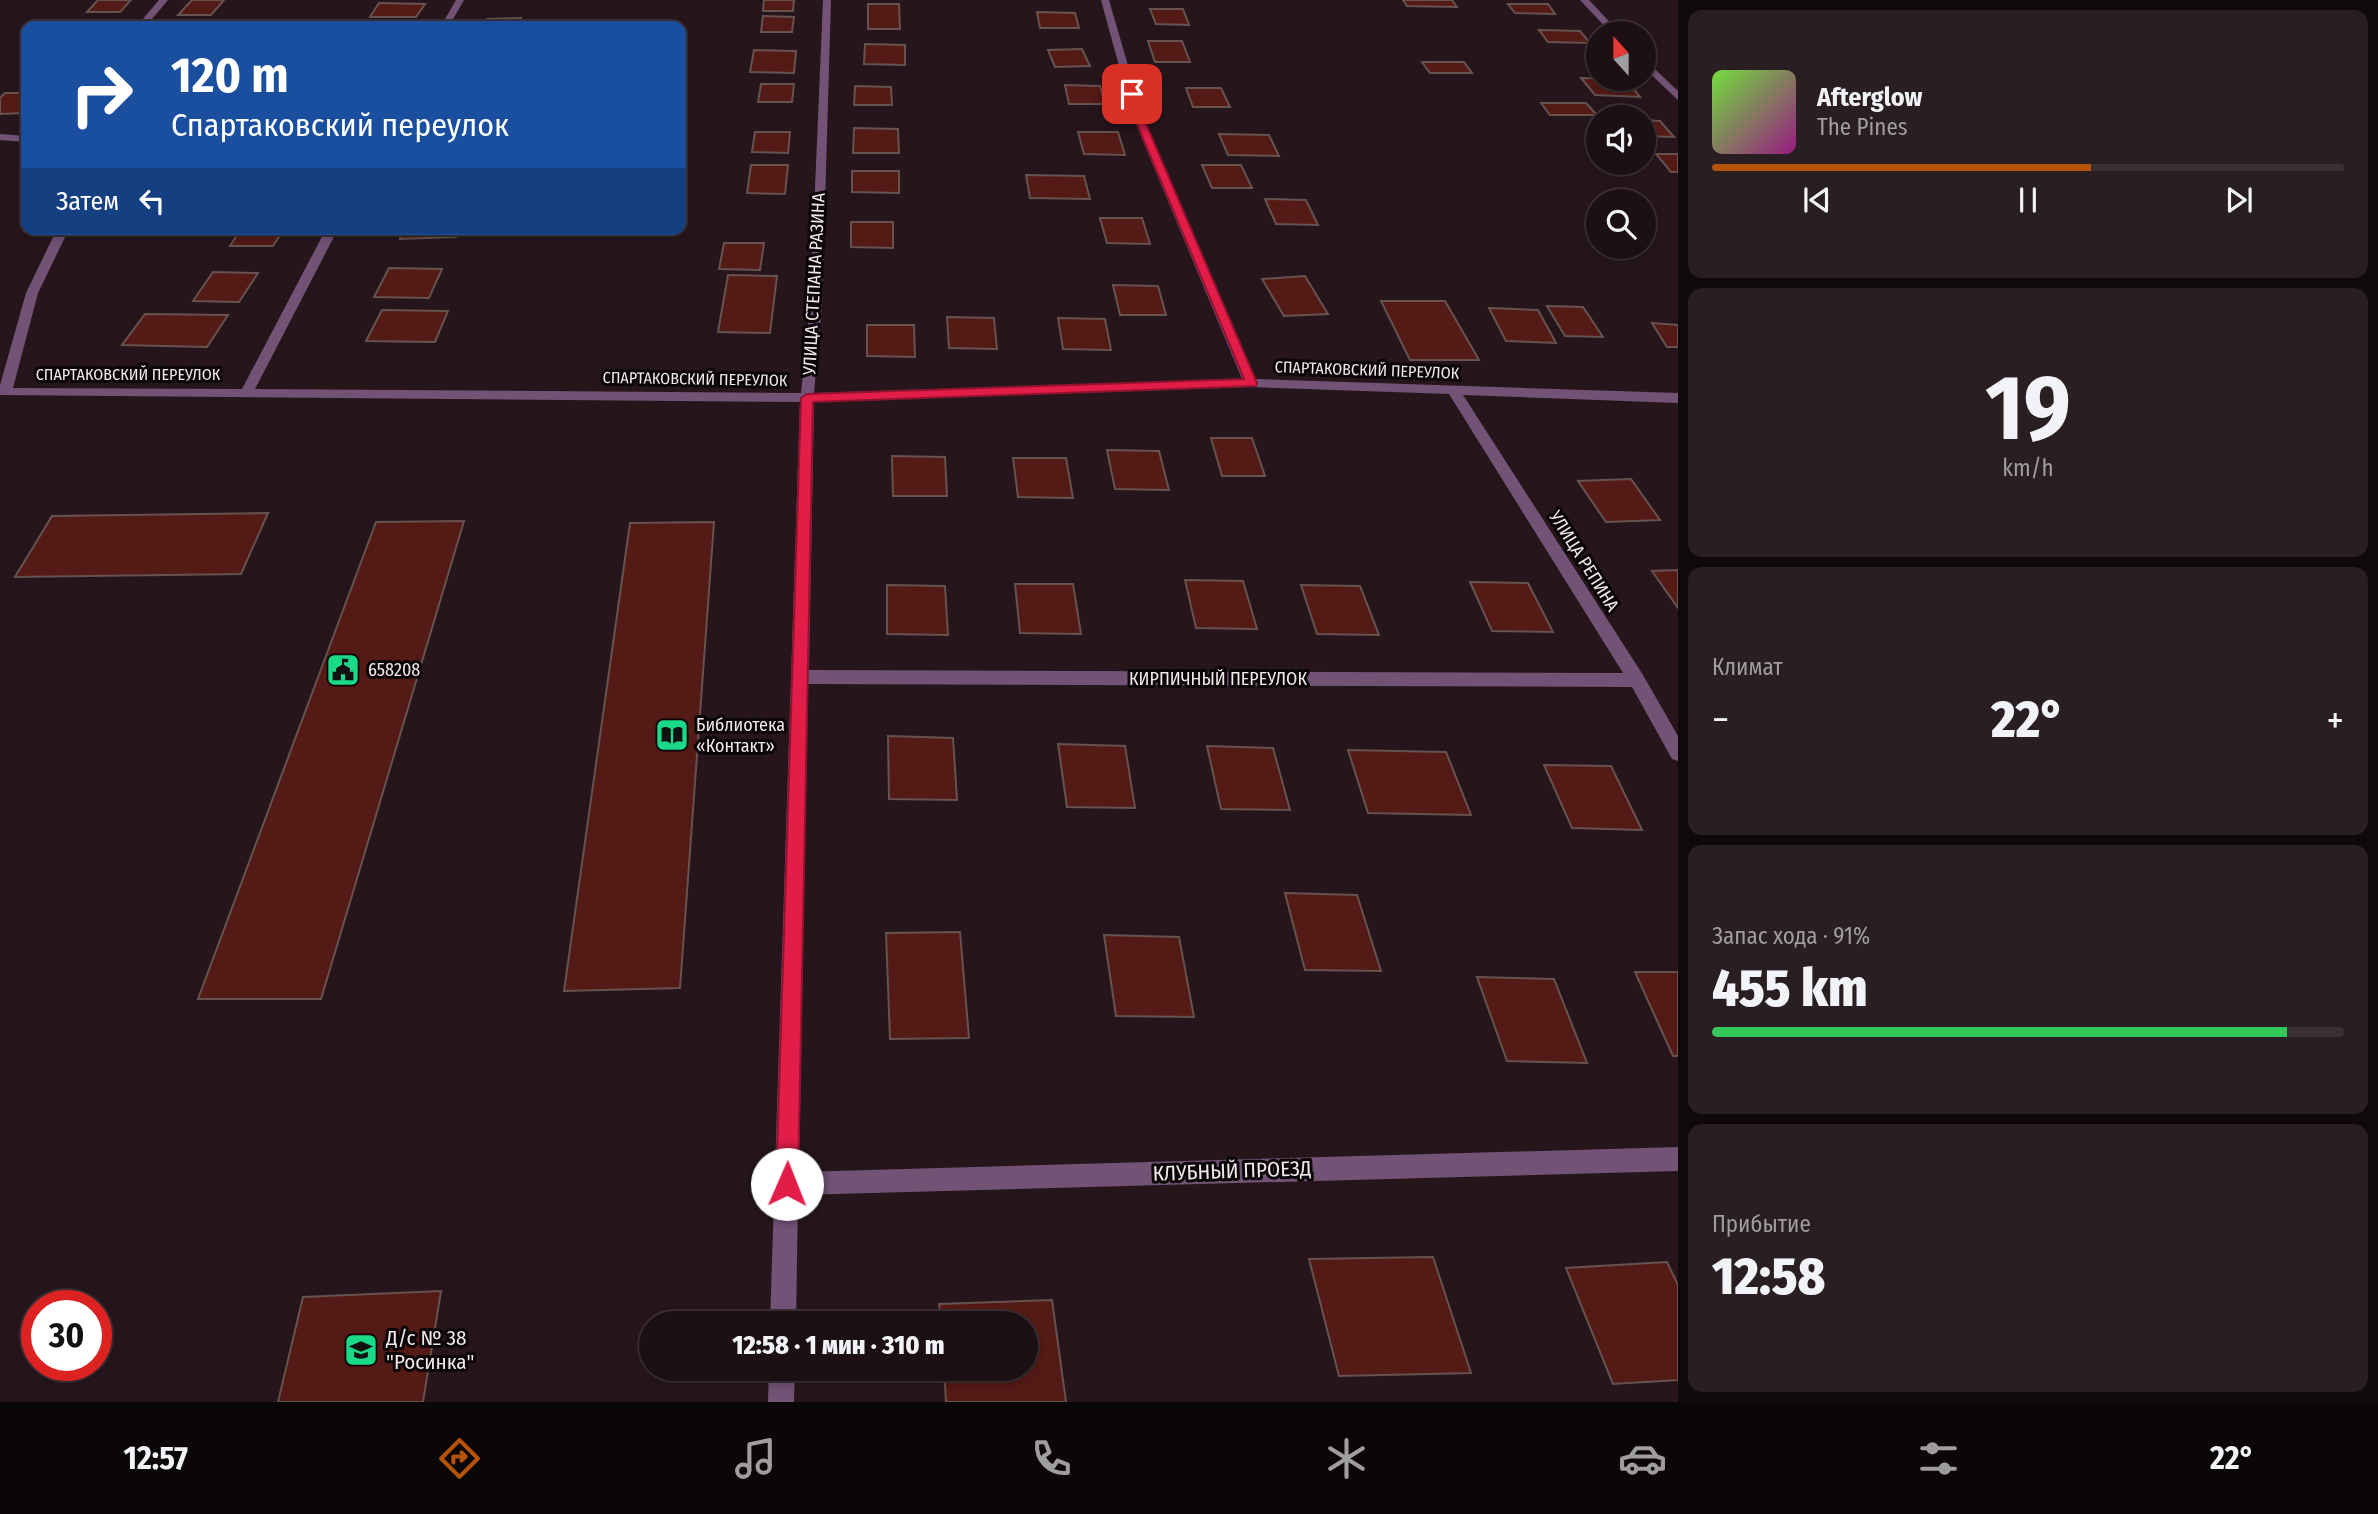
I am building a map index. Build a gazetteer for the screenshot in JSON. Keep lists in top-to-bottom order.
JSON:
{
  "streets": {
    "street": [
      "УЛИЦА СТЕПАНА РАЗИНА",
      "СПАРТАКОВСКИЙ ПЕРЕУЛОК",
      "УЛИЦА РЕПИНА",
      "КИРПИЧНЫЙ ПЕРЕУЛОК",
      "КЛУБНЫЙ ПРОЕЗД"
    ]
  },
  "crossings": [
    ["УЛИЦА СТЕПАНА РАЗИНА", "СПАРТАКОВСКИЙ ПЕРЕУЛОК"],
    ["УЛИЦА СТЕПАНА РАЗИНА", "КИРПИЧНЫЙ ПЕРЕУЛОК"],
    ["УЛИЦА СТЕПАНА РАЗИНА", "КЛУБНЫЙ ПРОЕЗД"],
    ["СПАРТАКОВСКИЙ ПЕРЕУЛОК", "УЛИЦА РЕПИНА"],
    ["УЛИЦА РЕПИНА", "КИРПИЧНЫЙ ПЕРЕУЛОК"]
  ],
  "places": {
    "public building": ["658208"],
    "library": ["Библиотека «Контакт»"],
    "school or university": ["Д/с № 38 \"Росинка\""]
  },
  "north": "top",
  "page": {
    "turn": ["120 m", "Спартаковский переулок"],
    "song": ["Afterglow", "The Pines"],
    "then": "Затем",
    "tile": [
      ["19", "km/h"],
      "Климат",
      ["Запас хода · 91%", "455 km"],
      ["Прибытие", "12:58"]
    ],
    "heat": ["−", "22°", "+"],
    "limit": "30",
    "trip": "12:58 · 1 мин · 310 m",
    "tabs": ["12:57", "22°"]
  }
}
